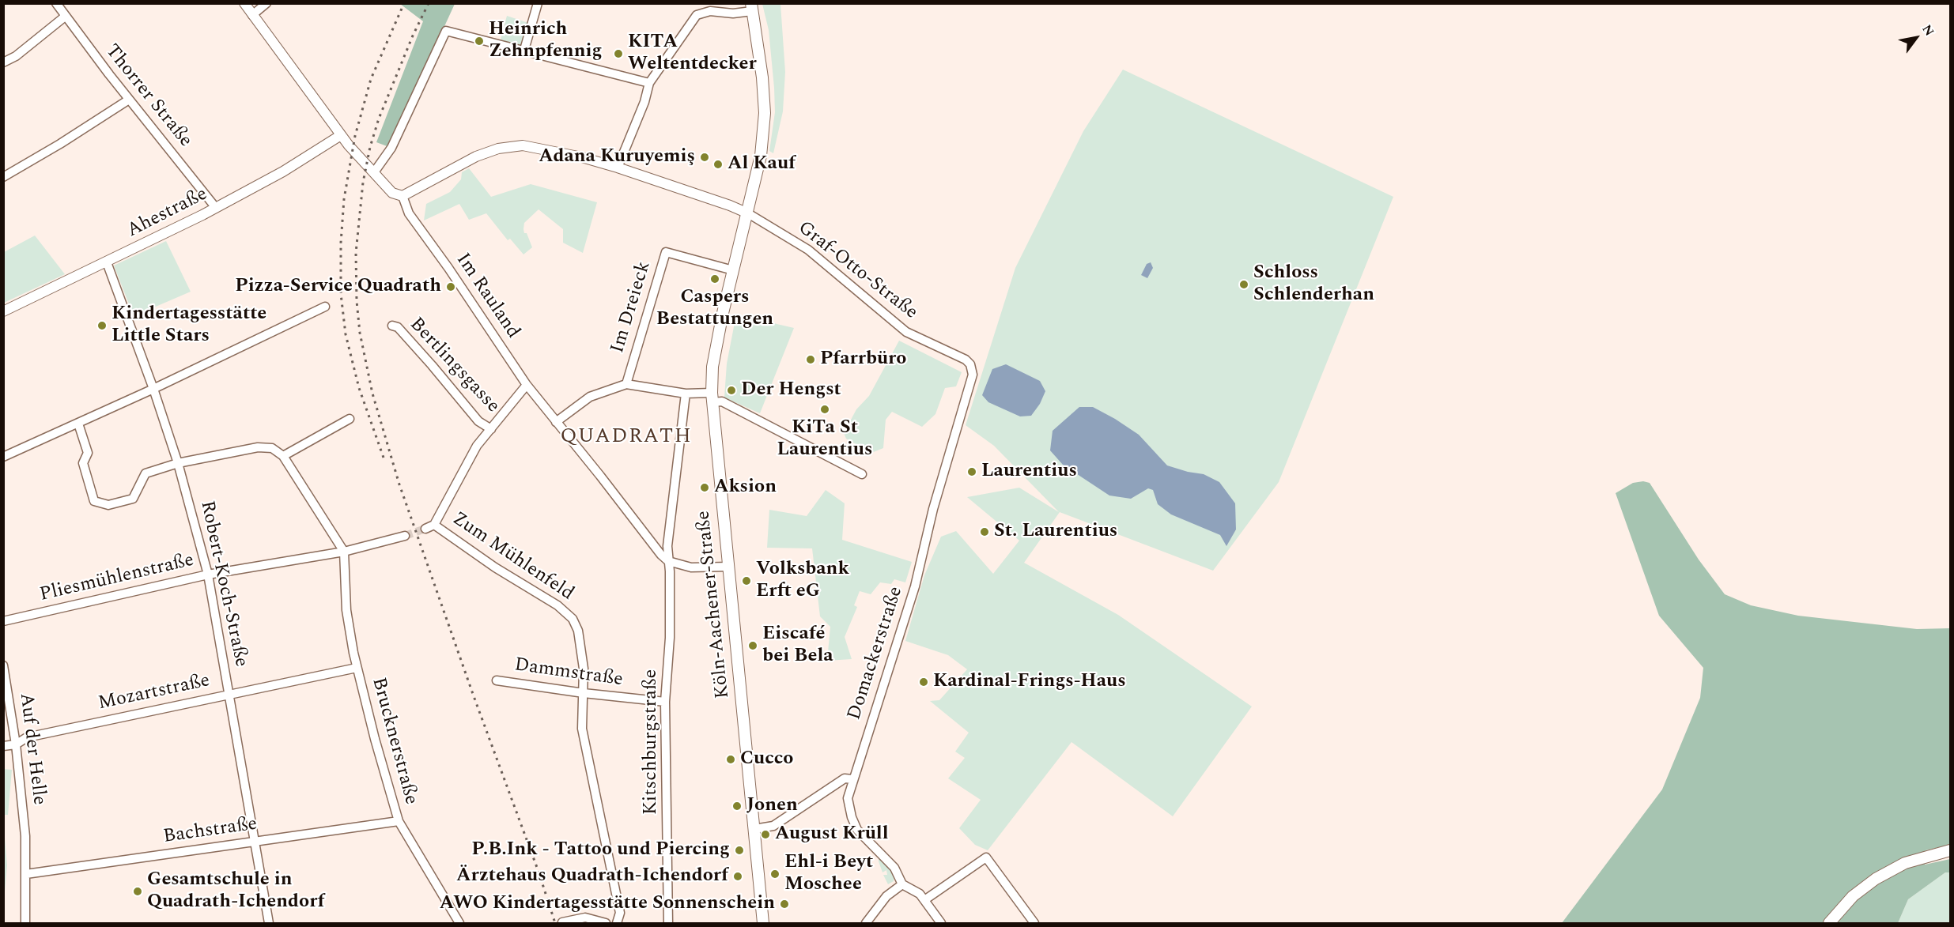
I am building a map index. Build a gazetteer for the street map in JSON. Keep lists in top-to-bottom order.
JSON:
{
  "streets": {
    "main road": ["Köln-Aachener-Straße"],
    "street": [
      "Thorrer Straße",
      "Ahestraße",
      "Graf-Otto-Straße",
      "Im Rauland",
      "Im Dreieck",
      "Bertlingsgasse",
      "Zum Mühlenfeld",
      "Pliesmühlenstraße",
      "Robert-Koch-Straße",
      "Domackerstraße",
      "Dammstraße",
      "Mozartstraße",
      "Brucknerstraße",
      "Kitschburgstraße",
      "Auf der Helle",
      "Bachstraße"
    ]
  },
  "crossings": [
    ["Thorrer Straße", "Ahestraße"],
    ["Ahestraße", "Robert-Koch-Straße"],
    ["Graf-Otto-Straße", "Im Rauland"],
    ["Graf-Otto-Straße", "Köln-Aachener-Straße"],
    ["Graf-Otto-Straße", "Domackerstraße"],
    ["Im Rauland", "Kitschburgstraße"],
    ["Im Dreieck", "Köln-Aachener-Straße"],
    ["Zum Mühlenfeld", "Dammstraße"],
    ["Pliesmühlenstraße", "Robert-Koch-Straße"],
    ["Pliesmühlenstraße", "Brucknerstraße"],
    ["Robert-Koch-Straße", "Mozartstraße"],
    ["Robert-Koch-Straße", "Bachstraße"],
    ["Dammstraße", "Kitschburgstraße"],
    ["Mozartstraße", "Brucknerstraße"],
    ["Mozartstraße", "Auf der Helle"],
    ["Brucknerstraße", "Bachstraße"],
    ["Auf der Helle", "Bachstraße"]
  ],
  "districts": ["QUADRATH"],
  "places": [
    "Heinrich Zehnpfennig",
    "KITA Weltentdecker",
    "Adana Kuruyemiş",
    "Al Kauf",
    "Caspers Bestattungen",
    "Schloss Schlenderhan",
    "Pizza-Service Quadrath",
    "Kindertagesstätte Little Stars",
    "Pfarrbüro",
    "Der Hengst",
    "KiTa St Laurentius",
    "Laurentius",
    "Aksion",
    "St. Laurentius",
    "Volksbank Erft eG",
    "Eiscafé bei Bela",
    "Kardinal-Frings-Haus",
    "Cucco",
    "Jonen",
    "August Krüll",
    "P.B.Ink - Tattoo und Piercing",
    "Ehl-i Beyt Moschee",
    "Ärztehaus Quadrath-Ichendorf",
    "Gesamtschule in Quadrath-Ichendorf",
    "AWO Kindertagesstätte Sonnenschein"
  ],
  "north": "top right"
}
